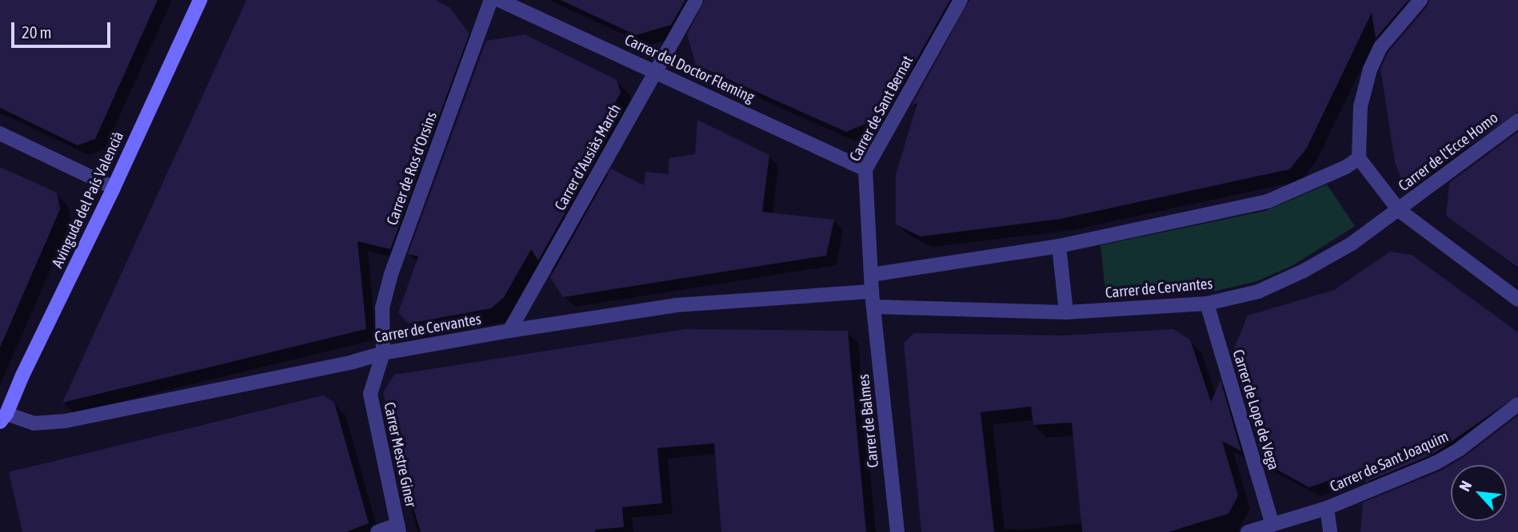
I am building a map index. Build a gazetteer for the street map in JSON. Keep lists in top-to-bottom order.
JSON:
{
  "streets": {
    "main road": ["Avinguda del País Valencià"],
    "street": [
      "Carrer del Doctor Fleming",
      "Carrer de Sant Bernat",
      "Carrer de l'Ecce Homo",
      "Carrer d'Ausiàs March",
      "Carrer de Ros d'Orsins",
      "Carrer de Cervantes",
      "Carrer de Lope de Vega",
      "Carrer de Balmes",
      "Carrer Mestre Giner",
      "Carrer de Sant Joaquim"
    ]
  },
  "crossings": [
    ["Carrer del Doctor Fleming", "Carrer de Sant Bernat"],
    ["Carrer del Doctor Fleming", "Carrer d'Ausiàs March"],
    ["Carrer de l'Ecce Homo", "Carrer de Cervantes"],
    ["Carrer d'Ausiàs March", "Carrer de Cervantes"],
    ["Carrer de Ros d'Orsins", "Carrer de Cervantes"],
    ["Carrer de Ros d'Orsins", "Carrer Mestre Giner"],
    ["Avinguda del País Valencià", "Carrer de Cervantes"],
    ["Carrer de Cervantes", "Carrer de Lope de Vega"],
    ["Carrer de Cervantes", "Carrer de Balmes"],
    ["Carrer de Cervantes", "Carrer Mestre Giner"],
    ["Carrer de Lope de Vega", "Carrer de Sant Joaquim"]
  ],
  "scale_bar": "20 m",
  "north": "top left"
}
